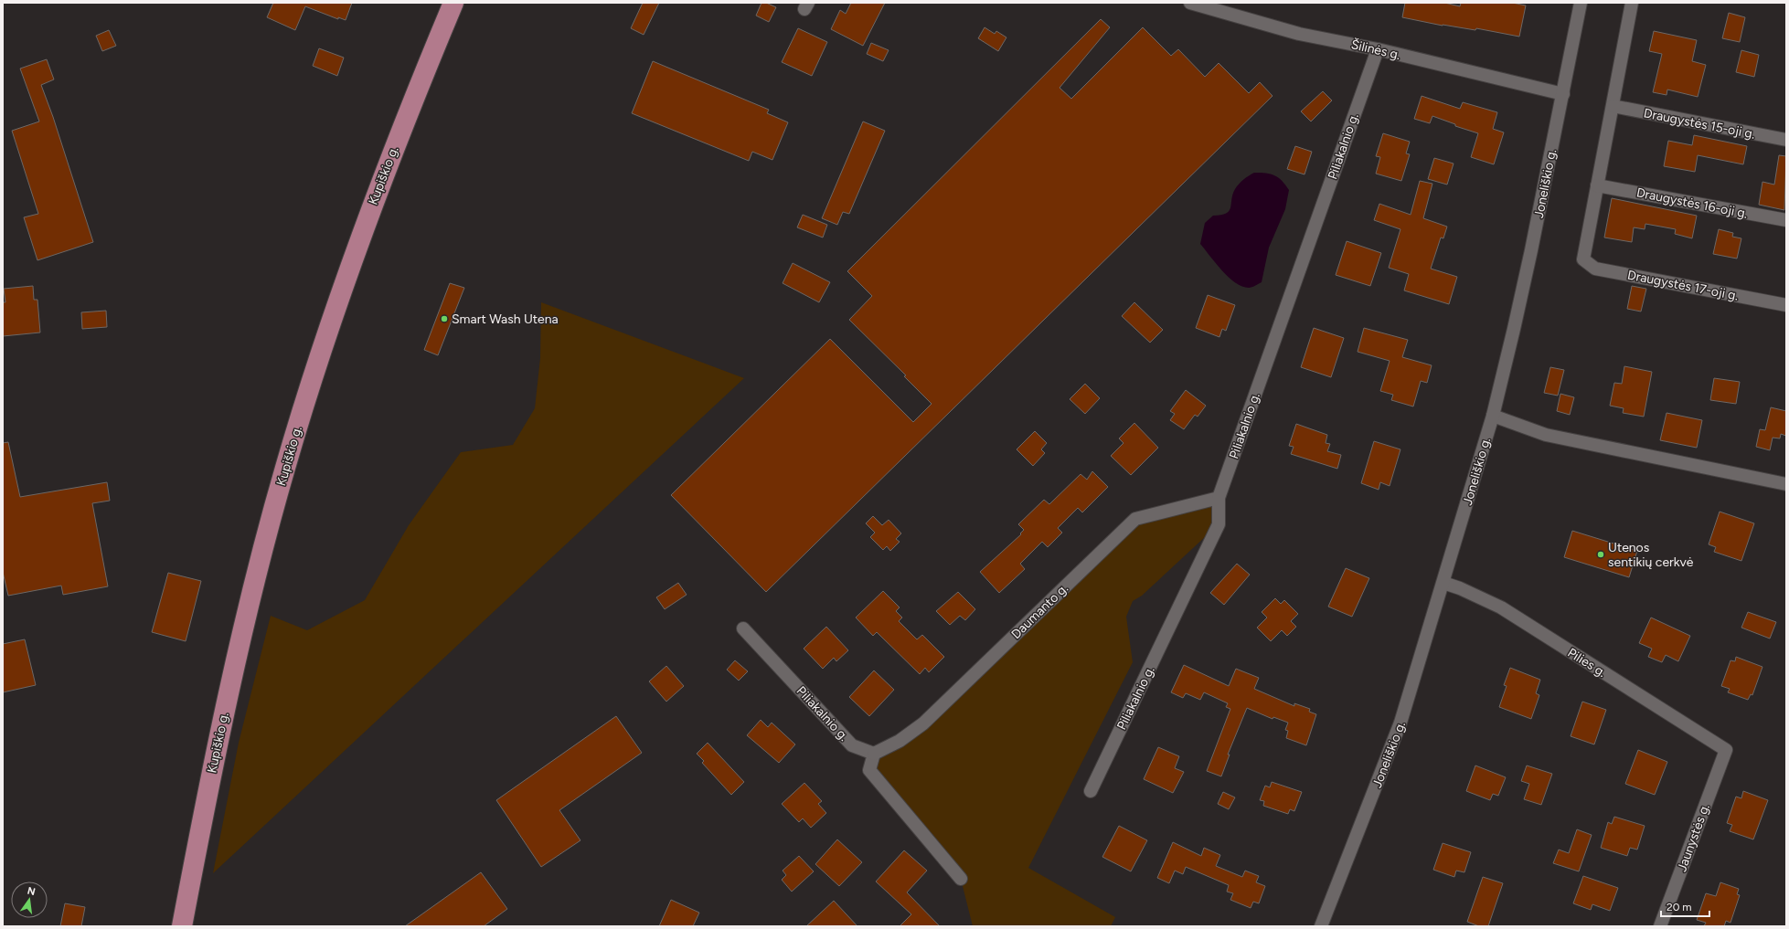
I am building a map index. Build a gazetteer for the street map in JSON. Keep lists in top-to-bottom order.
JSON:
{
  "streets": {
    "highway": ["Kupiškio g."],
    "street": [
      "Šilinės g.",
      "Draugystės 15-oji g.",
      "Piliakalnio g.",
      "Joneliškio g.",
      "Draugystės 16-oji g.",
      "Draugystės 17-oji g.",
      "Daumanto g.",
      "Pilies g.",
      "Jaunystės g."
    ]
  },
  "crossings": [
    ["Šilinės g.", "Piliakalnio g."],
    ["Šilinės g.", "Joneliškio g."],
    ["Piliakalnio g.", "Daumanto g."],
    ["Joneliškio g.", "Pilies g."],
    ["Draugystės 16-oji g.", "Draugystės 17-oji g."],
    ["Pilies g.", "Jaunystės g."]
  ],
  "places": ["Smart Wash Utena", "Utenos sentikių cerkvė"],
  "scale_bar": "20 m",
  "north": "top"
}
